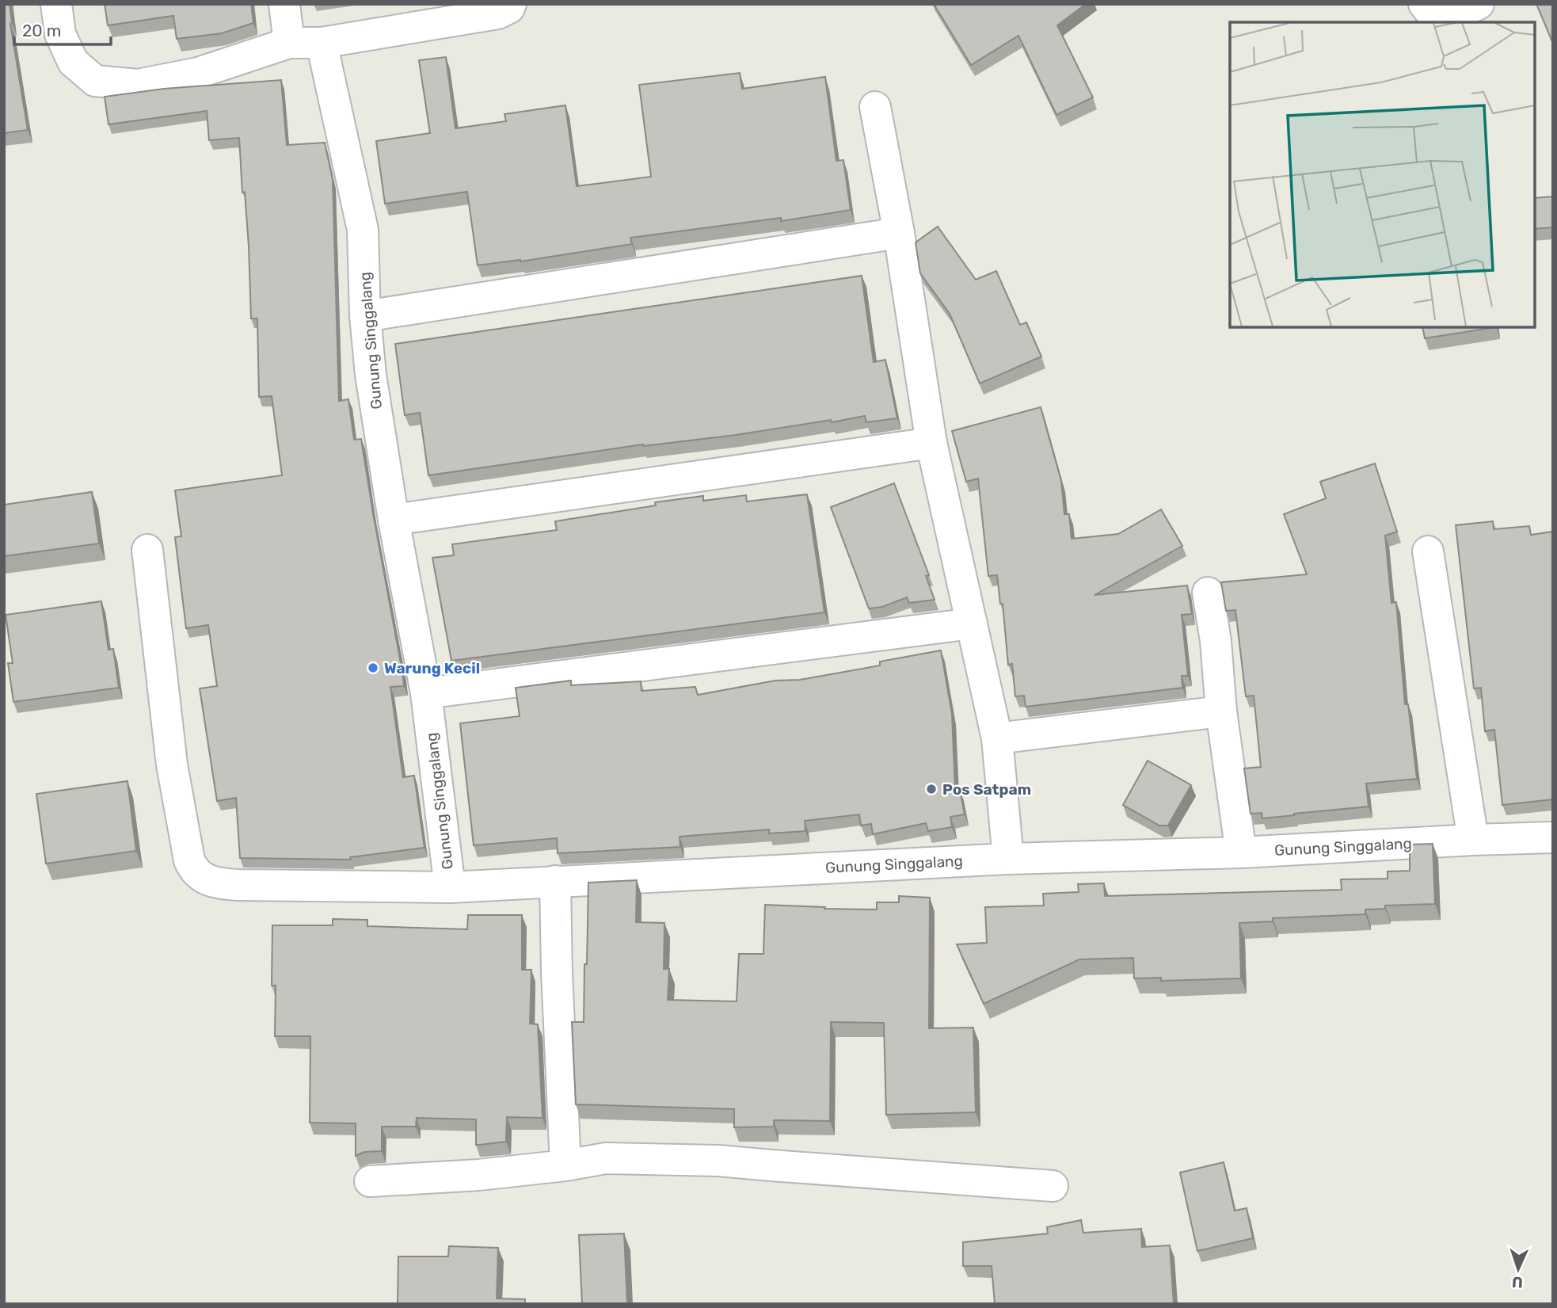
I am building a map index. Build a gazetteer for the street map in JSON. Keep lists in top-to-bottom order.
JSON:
{
  "streets": {
    "street": ["Gunung Singgalang"]
  },
  "places": ["Warung Kecil", "Pos Satpam"],
  "scale_bar": "20 m",
  "north": "bottom"
}
